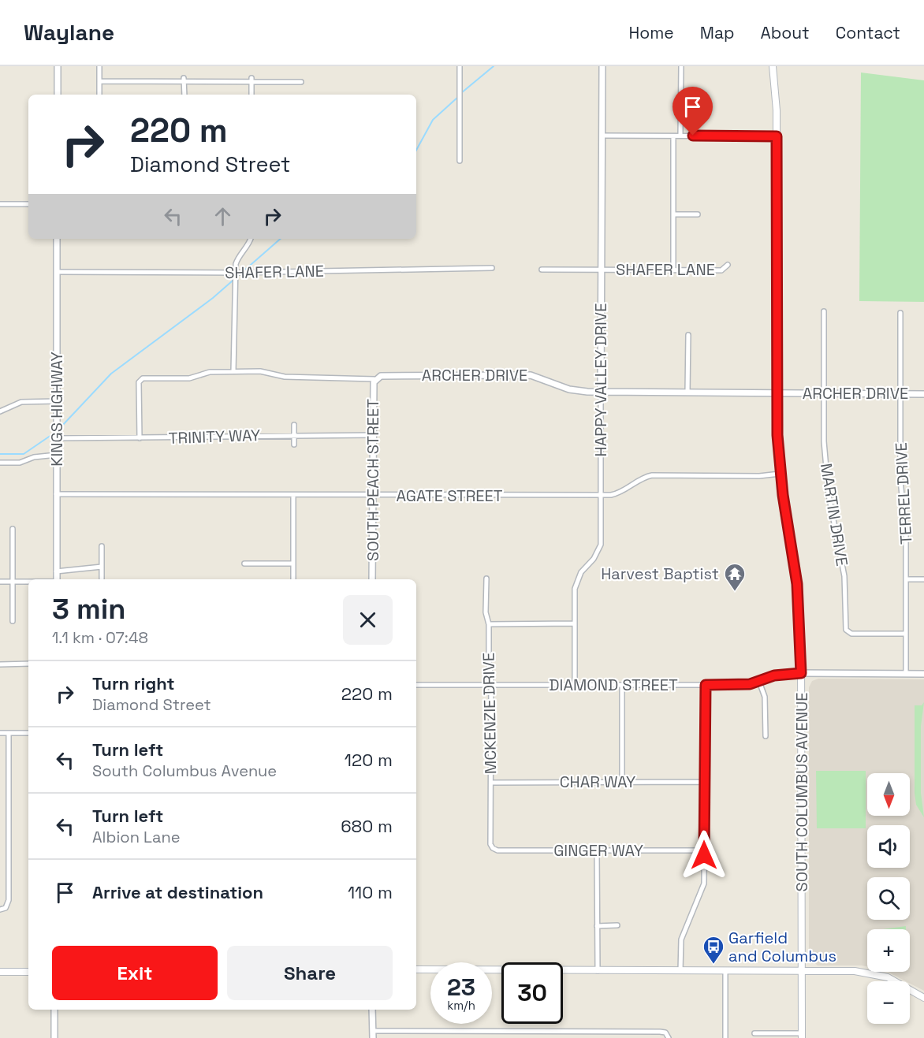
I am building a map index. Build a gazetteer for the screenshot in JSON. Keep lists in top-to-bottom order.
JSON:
{
  "streets": {
    "main road": ["SOUTH COLUMBUS AVENUE"],
    "street": [
      "SHAFER LANE",
      "ARCHER DRIVE",
      "HAPPY VALLEY DRIVE",
      "KINGS HIGHWAY",
      "TRINITY WAY",
      "SOUTH PEACH STREET",
      "TERREL DRIVE",
      "AGATE STREET",
      "MARTIN DRIVE",
      "DIAMOND STREET",
      "MCKENZIE DRIVE",
      "CHAR WAY",
      "GINGER WAY"
    ]
  },
  "crossings": [
    ["SHAFER LANE", "HAPPY VALLEY DRIVE"],
    ["SHAFER LANE", "KINGS HIGHWAY"],
    ["ARCHER DRIVE", "HAPPY VALLEY DRIVE"],
    ["ARCHER DRIVE", "TRINITY WAY"],
    ["ARCHER DRIVE", "SOUTH PEACH STREET"],
    ["ARCHER DRIVE", "TERREL DRIVE"],
    ["ARCHER DRIVE", "MARTIN DRIVE"],
    ["ARCHER DRIVE", "SOUTH COLUMBUS AVENUE"],
    ["HAPPY VALLEY DRIVE", "AGATE STREET"],
    ["HAPPY VALLEY DRIVE", "DIAMOND STREET"],
    ["KINGS HIGHWAY", "TRINITY WAY"],
    ["KINGS HIGHWAY", "AGATE STREET"],
    ["TRINITY WAY", "SOUTH PEACH STREET"],
    ["SOUTH PEACH STREET", "AGATE STREET"],
    ["TERREL DRIVE", "MARTIN DRIVE"],
    ["TERREL DRIVE", "DIAMOND STREET"],
    ["AGATE STREET", "SOUTH COLUMBUS AVENUE"],
    ["DIAMOND STREET", "MCKENZIE DRIVE"],
    ["DIAMOND STREET", "SOUTH COLUMBUS AVENUE"],
    ["MCKENZIE DRIVE", "CHAR WAY"],
    ["MCKENZIE DRIVE", "GINGER WAY"]
  ],
  "places": {
    "temple": ["Harvest Baptist"],
    "bus stop": ["Garfield and Columbus"]
  },
  "north": "bottom",
  "page": {
    "header": "Waylane",
    "nav": [
      "Home",
      "Map",
      "About",
      "Contact"
    ],
    "turn": ["220 m", "Diamond Street"],
    "heading": ["3 min", "1.1 km · 07:48"],
    "list": [
      {
        "name": "Turn right",
        "note": "Diamond Street",
        "value": "220 m"
      },
      {
        "name": "Turn left",
        "note": "South Columbus Avenue",
        "value": "120 m"
      },
      {
        "name": "Turn left",
        "note": "Albion Lane",
        "value": "680 m"
      },
      {
        "name": "Arrive at destination",
        "value": "110 m"
      }
    ],
    "map_buttons": ["+", "−"],
    "buttons": ["Exit", "Share"],
    "speed": "23 km/h",
    "limit": "30"
  }
}
